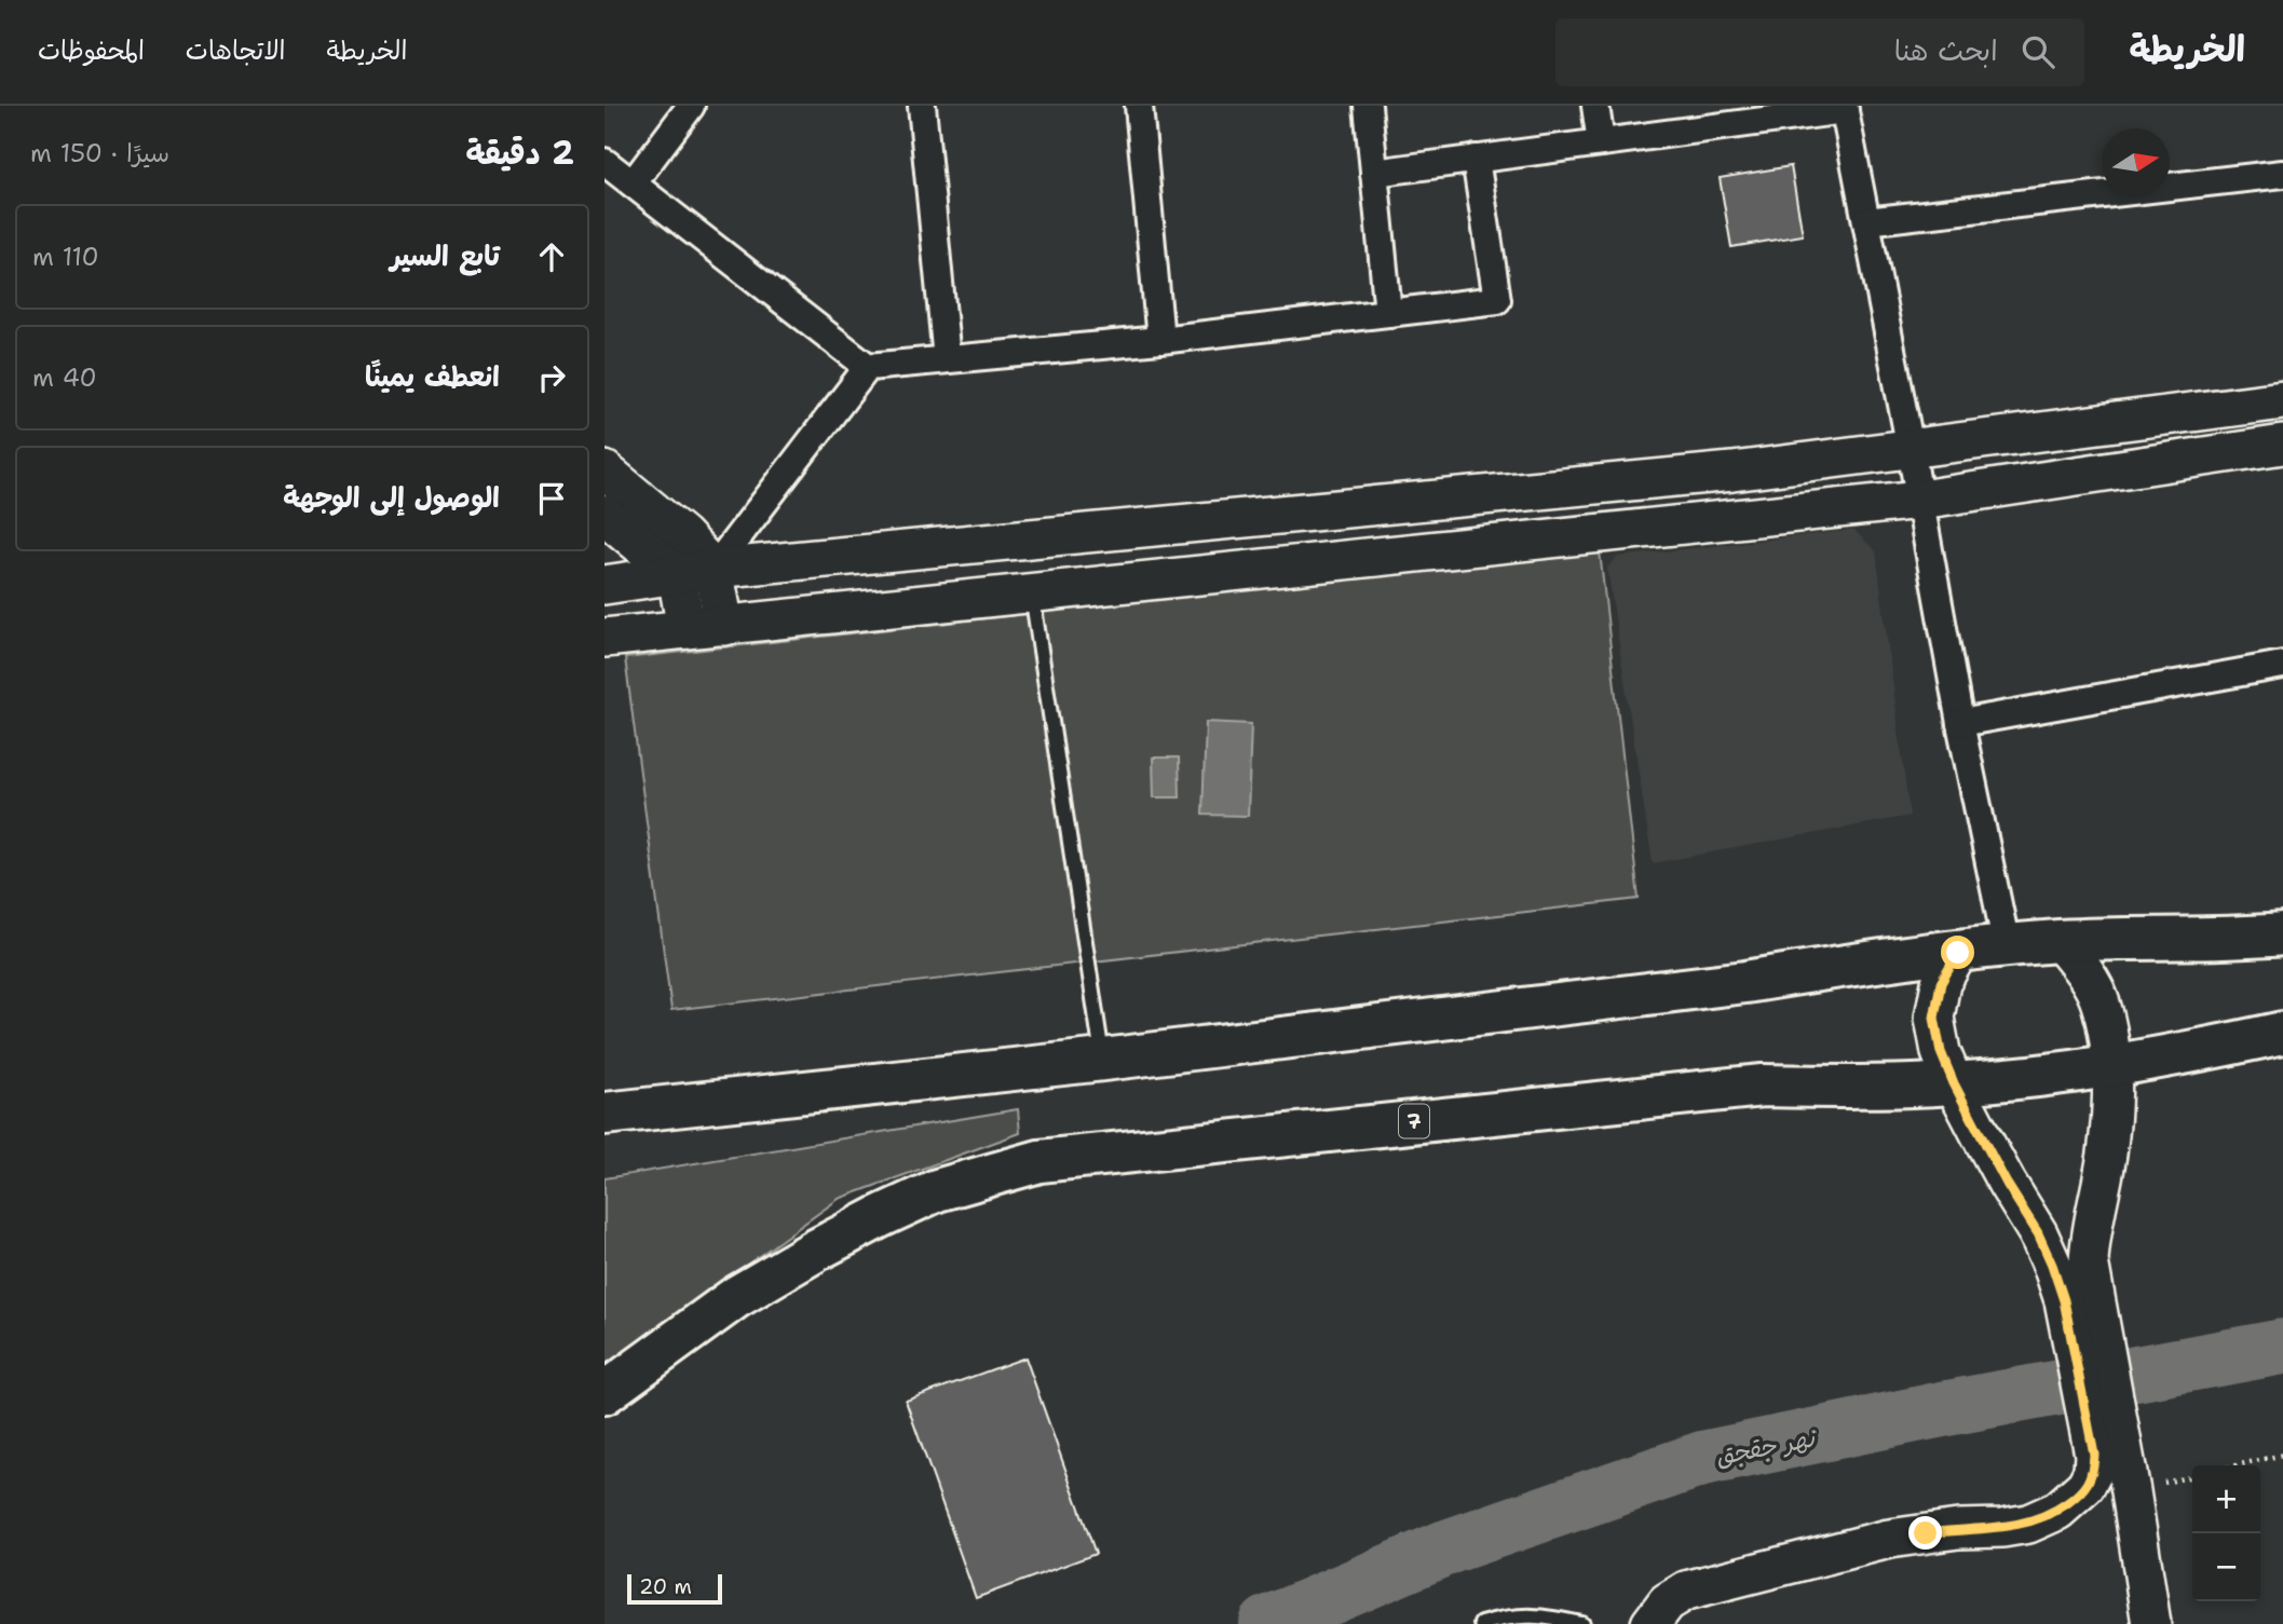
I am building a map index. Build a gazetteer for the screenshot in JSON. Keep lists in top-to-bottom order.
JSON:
{
  "streets": {
    "highway": ["7"]
  },
  "water": ["نهر جقجق"],
  "scale_bar": "20 m",
  "north": "right",
  "page": {
    "header": "الخريطة",
    "search": "ابحث هنا",
    "nav": ["الخريطة", "الاتجاهات", "المحفوظات"],
    "heading": ["2 دقيقة", "سيرًا · 150 m"],
    "list": [
      ["تابع السير", "110 m"],
      ["انعطف يمينًا", "40 m"],
      "الوصول إلى الوجهة"
    ],
    "map_buttons": ["+", "−"],
    "scale": "20 m"
  }
}
